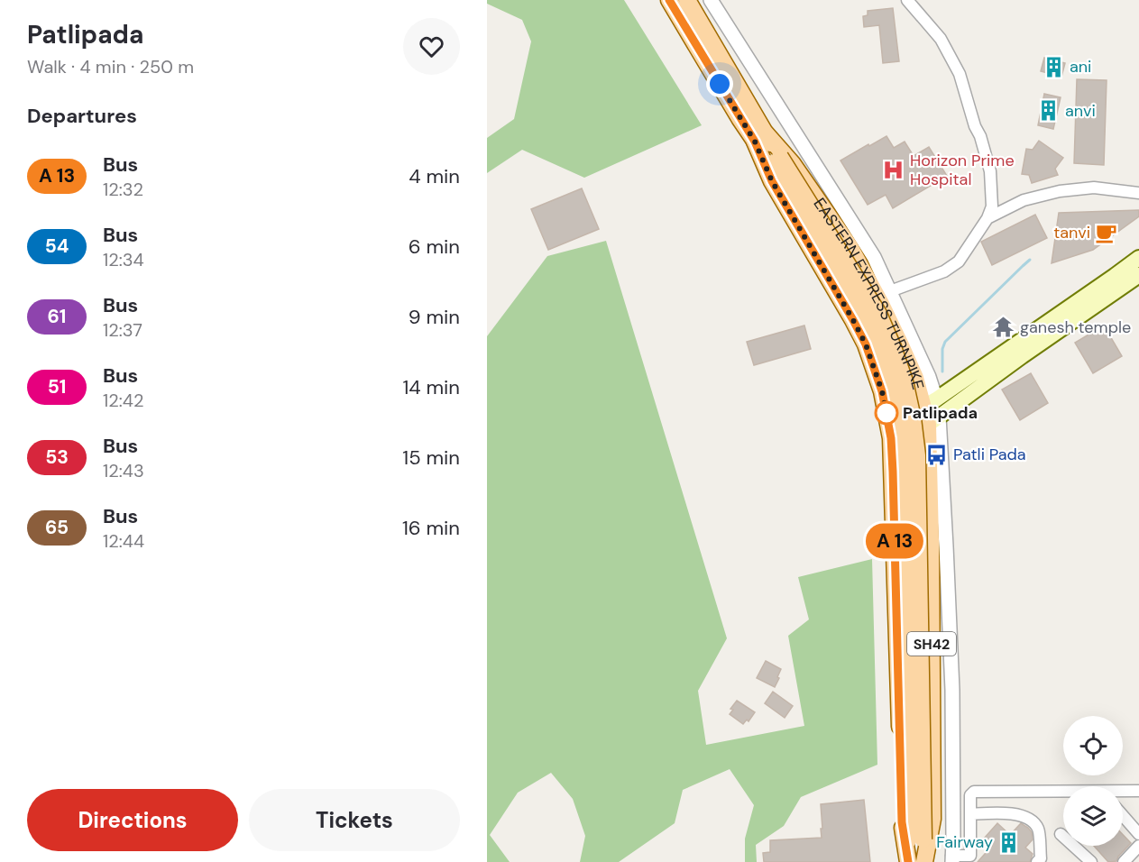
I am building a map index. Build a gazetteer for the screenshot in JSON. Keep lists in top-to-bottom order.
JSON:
{
  "streets": {
    "main road": ["EASTERN EXPRESS TURNPIKE", "SH42"]
  },
  "crossings": [
    ["EASTERN EXPRESS TURNPIKE", "SH42"]
  ],
  "places": {
    "building": ["ani", "anvi", "Fairway"],
    "hospital": ["Horizon Prime Hospital"],
    "cafe": ["tanvi"],
    "temple": ["ganesh temple"],
    "other": ["Patlipada"],
    "bus stop": ["Patli Pada"]
  },
  "page": {
    "heading": [
      ["Patlipada", "Walk · 4 min · 250 m"],
      "Departures"
    ],
    "on_map": "A 13",
    "list": [
      {
        "mark": "A 13",
        "name": "Bus",
        "note": "12:32",
        "value": "4 min"
      },
      {
        "mark": "54",
        "name": "Bus",
        "note": "12:34",
        "value": "6 min"
      },
      {
        "mark": "61",
        "name": "Bus",
        "note": "12:37",
        "value": "9 min"
      },
      {
        "mark": "51",
        "name": "Bus",
        "note": "12:42",
        "value": "14 min"
      },
      {
        "mark": "53",
        "name": "Bus",
        "note": "12:43",
        "value": "15 min"
      },
      {
        "mark": "65",
        "name": "Bus",
        "note": "12:44",
        "value": "16 min"
      }
    ],
    "buttons": ["Directions", "Tickets"]
  }
}
